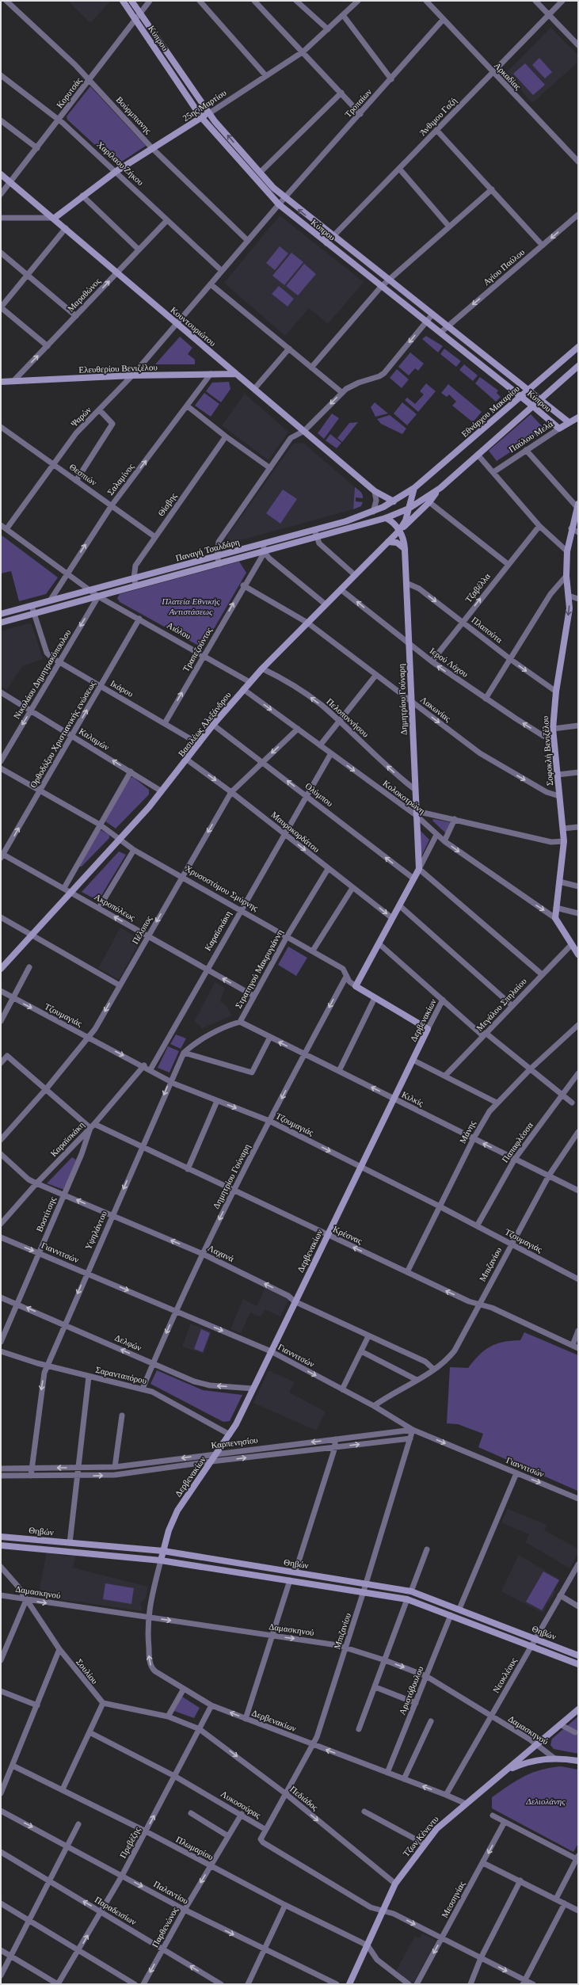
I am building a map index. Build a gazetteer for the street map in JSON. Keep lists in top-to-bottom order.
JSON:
{
  "streets": {
    "street": [
      "Κύπρου",
      "Αρκαδίας",
      "Κορυτσάς",
      "Τροπαίων",
      "25ης Μαρτίου",
      "Βούρμπιανης",
      "Άνθιμου Γαζή",
      "Χαρίλαου Ζήκου",
      "Αγίου Παύλου",
      "Μαραθώνος",
      "Κουντουριώτου",
      "Ελευθερίου Βενιζέλου",
      "Εθνάρχου Μακαρίου",
      "Ψαρών",
      "Παύλου Μελά",
      "Θεσπιών",
      "Σαλαμίνος",
      "Θίσβης",
      "Παναγή Τσαλδάρη",
      "Τζαβέλλα",
      "Πλαπούτα",
      "Αιόλου",
      "Τραπεζούντος",
      "Ιερού Λόχου",
      "Νικολάου Δημητρακόπουλου",
      "Ικάρου",
      "Δημητρίου Γούναρη",
      "Λακωνίας",
      "Πελοποννήσου",
      "Βασιλέως Αλεξάνδρου",
      "Ορθοδόξου Χριστιανικής ενώσεως",
      "Καλαμών",
      "Σοφοκλή Βενιζέλου",
      "Ολύμπου",
      "Κολοκοτρώνη",
      "Μαυροκορδάτου",
      "Χρυσοστόμου Σμύρνης",
      "Ακροπόλεως",
      "Πέλοπος",
      "Καραϊσκάκη",
      "Στρατηγού Μακρυγιάννη",
      "Μεγάλου Σπηλαίου",
      "Τζουμαγιάς",
      "Δερβενακίων",
      "Κιλκίς",
      "Μάνης",
      "Παπαφλέσσα",
      "Βοστίτσης",
      "Υψηλάντου",
      "Κρέσνας",
      "Γιαννιτσών",
      "Λαχανά",
      "Μπιζανίου",
      "Δελφών",
      "Σαρανταπόρου",
      "Καρπενησίου",
      "Θηβών",
      "Δαμασκηνού",
      "Σουλίου",
      "Νεοκλέους",
      "Αριστόβουλου",
      "Πεδιάδος",
      "Λυκοσούρας",
      "Τζων Κένεντυ",
      "Πρεβέζης",
      "Πλωμαρίου",
      "Παλαντίου",
      "Μεσσηνίας",
      "Παραδεισίων",
      "Παρθενώνος"
    ]
  },
  "crossings": [
    ["Κύπρου", "Κορυτσάς"],
    ["Κύπρου", "Τροπαίων"],
    ["Κύπρου", "25ης Μαρτίου"],
    ["Κύπρου", "Άνθιμου Γαζή"],
    ["Κύπρου", "Αγίου Παύλου"],
    ["Κύπρου", "Εθνάρχου Μακαρίου"],
    ["Κύπρου", "Ψαρών"],
    ["Κύπρου", "Παύλου Μελά"],
    ["Αρκαδίας", "Τροπαίων"],
    ["Αρκαδίας", "Άνθιμου Γαζή"],
    ["Κορυτσάς", "Βούρμπιανης"],
    ["Κορυτσάς", "Χαρίλαου Ζήκου"],
    ["Κορυτσάς", "Κουντουριώτου"],
    ["25ης Μαρτίου", "Βούρμπιανης"],
    ["25ης Μαρτίου", "Χαρίλαου Ζήκου"],
    ["25ης Μαρτίου", "Κουντουριώτου"],
    ["Βούρμπιανης", "Ψαρών"],
    ["Χαρίλαου Ζήκου", "Μαραθώνος"],
    ["Χαρίλαου Ζήκου", "Ψαρών"],
    ["Μαραθώνος", "Κουντουριώτου"],
    ["Μαραθώνος", "Ελευθερίου Βενιζέλου"],
    ["Κουντουριώτου", "Ελευθερίου Βενιζέλου"],
    ["Κουντουριώτου", "Ψαρών"],
    ["Κουντουριώτου", "Παναγή Τσαλδάρη"],
    ["Ελευθερίου Βενιζέλου", "Ψαρών"],
    ["Ελευθερίου Βενιζέλου", "Σαλαμίνος"],
    ["Εθνάρχου Μακαρίου", "Παναγή Τσαλδάρη"],
    ["Εθνάρχου Μακαρίου", "Βασιλέως Αλεξάνδρου"],
    ["Ψαρών", "Θεσπιών"],
    ["Ψαρών", "Αιόλου"],
    ["Θεσπιών", "Σαλαμίνος"],
    ["Θεσπιών", "Θίσβης"],
    ["Σαλαμίνος", "Παναγή Τσαλδάρη"],
    ["Σαλαμίνος", "Αιόλου"],
    ["Θίσβης", "Παναγή Τσαλδάρη"],
    ["Παναγή Τσαλδάρη", "Αιόλου"],
    ["Παναγή Τσαλδάρη", "Τραπεζούντος"],
    ["Παναγή Τσαλδάρη", "Νικολάου Δημητρακόπουλου"],
    ["Παναγή Τσαλδάρη", "Ικάρου"],
    ["Παναγή Τσαλδάρη", "Βασιλέως Αλεξάνδρου"],
    ["Τζαβέλλα", "Πλαπούτα"],
    ["Τζαβέλλα", "Ιερού Λόχου"],
    ["Πλαπούτα", "Δημητρίου Γούναρη"],
    ["Πλαπούτα", "Σοφοκλή Βενιζέλου"],
    ["Αιόλου", "Τραπεζούντος"],
    ["Αιόλου", "Νικολάου Δημητρακόπουλου"],
    ["Αιόλου", "Βασιλέως Αλεξάνδρου"],
    ["Αιόλου", "Ορθοδόξου Χριστιανικής ενώσεως"],
    ["Τραπεζούντος", "Ικάρου"],
    ["Τραπεζούντος", "Λακωνίας"],
    ["Ιερού Λόχου", "Δημητρίου Γούναρη"],
    ["Ιερού Λόχου", "Βασιλέως Αλεξάνδρου"],
    ["Ιερού Λόχου", "Σοφοκλή Βενιζέλου"],
    ["Νικολάου Δημητρακόπουλου", "Ικάρου"],
    ["Νικολάου Δημητρακόπουλου", "Καλαμών"],
    ["Ικάρου", "Βασιλέως Αλεξάνδρου"],
    ["Ικάρου", "Ορθοδόξου Χριστιανικής ενώσεως"],
    ["Δημητρίου Γούναρη", "Λακωνίας"],
    ["Δημητρίου Γούναρη", "Πελοποννήσου"],
    ["Δημητρίου Γούναρη", "Βασιλέως Αλεξάνδρου"],
    ["Δημητρίου Γούναρη", "Κολοκοτρώνη"],
    ["Δημητρίου Γούναρη", "Χρυσοστόμου Σμύρνης"],
    ["Δημητρίου Γούναρη", "Τζουμαγιάς"],
    ["Δημητρίου Γούναρη", "Κιλκίς"],
    ["Δημητρίου Γούναρη", "Κρέσνας"],
    ["Δημητρίου Γούναρη", "Γιαννιτσών"],
    ["Δημητρίου Γούναρη", "Λαχανά"],
    ["Δημητρίου Γούναρη", "Δελφών"],
    ["Δημητρίου Γούναρη", "Σαρανταπόρου"],
    ["Λακωνίας", "Βασιλέως Αλεξάνδρου"],
    ["Λακωνίας", "Σοφοκλή Βενιζέλου"],
    ["Πελοποννήσου", "Βασιλέως Αλεξάνδρου"],
    ["Βασιλέως Αλεξάνδρου", "Καλαμών"],
    ["Βασιλέως Αλεξάνδρου", "Ολύμπου"],
    ["Βασιλέως Αλεξάνδρου", "Κολοκοτρώνη"],
    ["Βασιλέως Αλεξάνδρου", "Μαυροκορδάτου"],
    ["Βασιλέως Αλεξάνδρου", "Χρυσοστόμου Σμύρνης"],
    ["Βασιλέως Αλεξάνδρου", "Ακροπόλεως"],
    ["Ορθοδόξου Χριστιανικής ενώσεως", "Καλαμών"],
    ["Ορθοδόξου Χριστιανικής ενώσεως", "Χρυσοστόμου Σμύρνης"],
    ["Ορθοδόξου Χριστιανικής ενώσεως", "Ακροπόλεως"],
    ["Σοφοκλή Βενιζέλου", "Κολοκοτρώνη"],
    ["Ολύμπου", "Πέλοπος"],
    ["Ολύμπου", "Καραϊσκάκη"],
    ["Κολοκοτρώνη", "Πέλοπος"],
    ["Κολοκοτρώνη", "Καραϊσκάκη"],
    ["Μαυροκορδάτου", "Πέλοπος"],
    ["Μαυροκορδάτου", "Καραϊσκάκη"],
    ["Μαυροκορδάτου", "Στρατηγού Μακρυγιάννη"],
    ["Χρυσοστόμου Σμύρνης", "Πέλοπος"],
    ["Χρυσοστόμου Σμύρνης", "Καραϊσκάκη"],
    ["Χρυσοστόμου Σμύρνης", "Στρατηγού Μακρυγιάννη"],
    ["Χρυσοστόμου Σμύρνης", "Δερβενακίων"],
    ["Ακροπόλεως", "Πέλοπος"],
    ["Ακροπόλεως", "Καραϊσκάκη"],
    ["Ακροπόλεως", "Στρατηγού Μακρυγιάννη"],
    ["Πέλοπος", "Τζουμαγιάς"],
    ["Πέλοπος", "Κρέσνας"],
    ["Καραϊσκάκη", "Τζουμαγιάς"],
    ["Καραϊσκάκη", "Βοστίτσης"],
    ["Καραϊσκάκη", "Κρέσνας"],
    ["Καραϊσκάκη", "Λαχανά"],
    ["Στρατηγού Μακρυγιάννη", "Κιλκίς"],
    ["Στρατηγού Μακρυγιάννη", "Υψηλάντου"],
    ["Τζουμαγιάς", "Δερβενακίων"],
    ["Τζουμαγιάς", "Μάνης"],
    ["Τζουμαγιάς", "Παπαφλέσσα"],
    ["Τζουμαγιάς", "Υψηλάντου"],
    ["Τζουμαγιάς", "Μπιζανίου"],
    ["Δερβενακίων", "Κιλκίς"],
    ["Δερβενακίων", "Κρέσνας"],
    ["Δερβενακίων", "Γιαννιτσών"],
    ["Δερβενακίων", "Λαχανά"],
    ["Δερβενακίων", "Μπιζανίου"],
    ["Δερβενακίων", "Δελφών"],
    ["Δερβενακίων", "Σαρανταπόρου"],
    ["Δερβενακίων", "Καρπενησίου"],
    ["Δερβενακίων", "Θηβών"],
    ["Δερβενακίων", "Δαμασκηνού"],
    ["Δερβενακίων", "Νεοκλέους"],
    ["Δερβενακίων", "Αριστόβουλου"],
    ["Δερβενακίων", "Τζων Κένεντυ"],
    ["Δερβενακίων", "Πρεβέζης"],
    ["Κιλκίς", "Μάνης"],
    ["Κιλκίς", "Παπαφλέσσα"],
    ["Κιλκίς", "Μπιζανίου"],
    ["Μάνης", "Κρέσνας"],
    ["Βοστίτσης", "Κρέσνας"],
    ["Βοστίτσης", "Γιαννιτσών"],
    ["Βοστίτσης", "Λαχανά"],
    ["Βοστίτσης", "Δελφών"],
    ["Υψηλάντου", "Κρέσνας"],
    ["Υψηλάντου", "Γιαννιτσών"],
    ["Υψηλάντου", "Λαχανά"],
    ["Υψηλάντου", "Δελφών"],
    ["Υψηλάντου", "Σαρανταπόρου"],
    ["Υψηλάντου", "Καρπενησίου"],
    ["Κρέσνας", "Μπιζανίου"],
    ["Γιαννιτσών", "Μπιζανίου"],
    ["Γιαννιτσών", "Καρπενησίου"],
    ["Λαχανά", "Μπιζανίου"],
    ["Μπιζανίου", "Καρπενησίου"],
    ["Μπιζανίου", "Θηβών"],
    ["Μπιζανίου", "Δαμασκηνού"],
    ["Μπιζανίου", "Πεδιάδος"],
    ["Μπιζανίου", "Λυκοσούρας"],
    ["Θηβών", "Νεοκλέους"],
    ["Θηβών", "Αριστόβουλου"],
    ["Δαμασκηνού", "Σουλίου"],
    ["Δαμασκηνού", "Νεοκλέους"],
    ["Δαμασκηνού", "Αριστόβουλου"],
    ["Δαμασκηνού", "Τζων Κένεντυ"],
    ["Πεδιάδος", "Τζων Κένεντυ"],
    ["Πεδιάδος", "Πρεβέζης"],
    ["Λυκοσούρας", "Τζων Κένεντυ"],
    ["Λυκοσούρας", "Πρεβέζης"],
    ["Λυκοσούρας", "Παρθενώνος"],
    ["Τζων Κένεντυ", "Πλωμαρίου"],
    ["Πρεβέζης", "Πλωμαρίου"],
    ["Πρεβέζης", "Παλαντίου"],
    ["Πρεβέζης", "Παραδεισίων"],
    ["Πλωμαρίου", "Παρθενώνος"],
    ["Παλαντίου", "Παρθενώνος"],
    ["Παραδεισίων", "Παρθενώνος"]
  ],
  "one_way": [
    "Αγίου Παύλου",
    "Μαραθώνος",
    "Σαλαμίνος",
    "Τζαβέλλα",
    "Πλαπούτα",
    "Τραπεζούντος",
    "Ιερού Λόχου",
    "Νικολάου Δημητρακόπουλου",
    "Δημητρίου Γούναρη",
    "Λακωνίας",
    "Πελοποννήσου",
    "Ορθοδόξου Χριστιανικής ενώσεως",
    "Καλαμών",
    "Ολύμπου",
    "Μαυροκορδάτου",
    "Ακροπόλεως",
    "Πέλοπος",
    "Τζουμαγιάς",
    "Κιλκίς",
    "Γιαννιτσών",
    "Λαχανά",
    "Δελφών",
    "Δαμασκηνού",
    "Πεδιάδος",
    "Παλαντίου",
    "Μεσσηνίας",
    "Παρθενώνος"
  ],
  "parks": ["Πλατεία Εθνικής Αντιστάσεως", "Δελιολάνης"]
}
